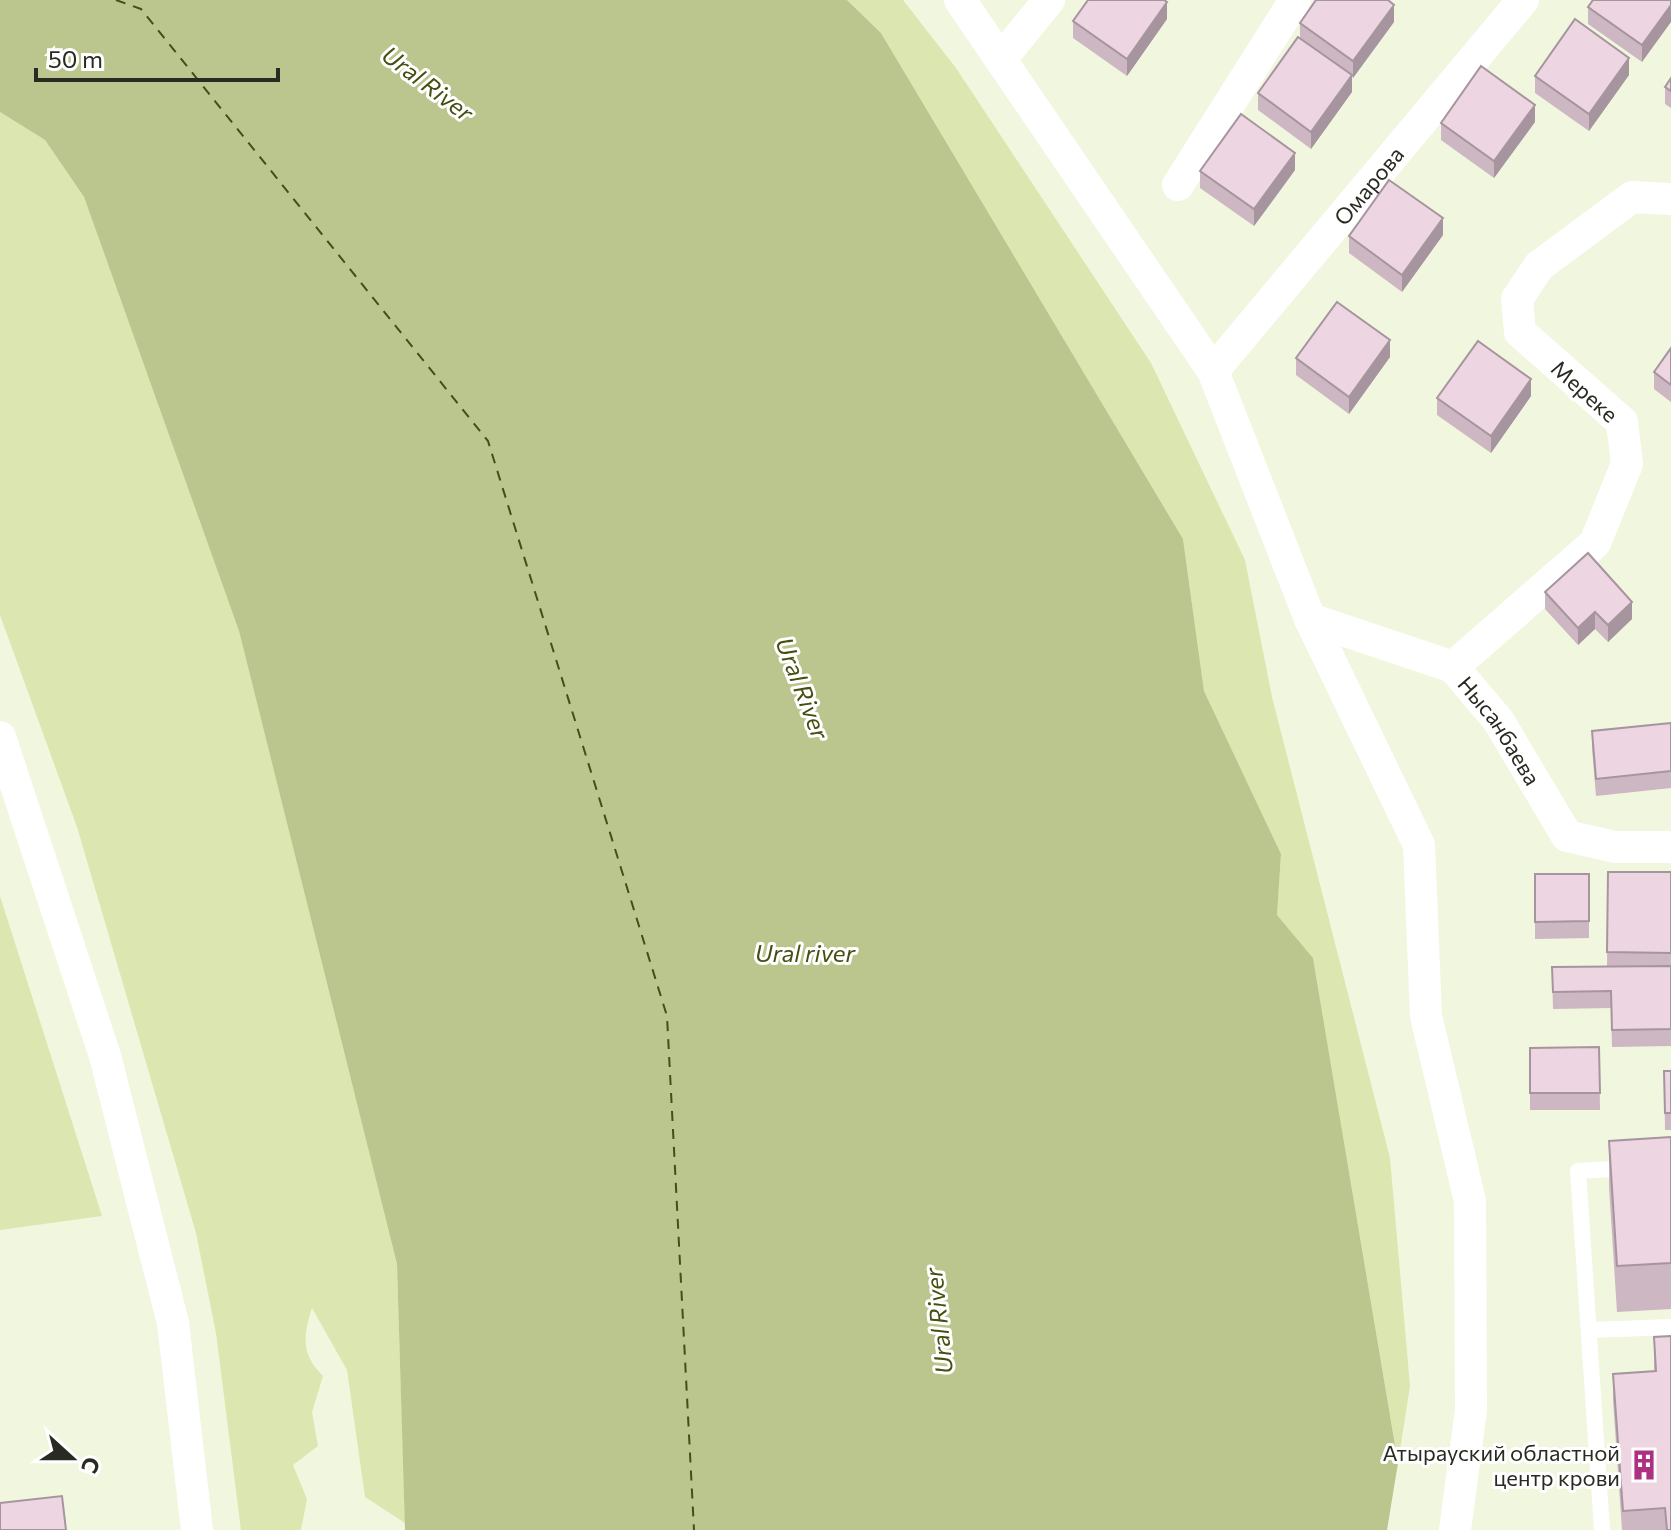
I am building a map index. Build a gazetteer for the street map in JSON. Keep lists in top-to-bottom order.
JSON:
{
  "streets": {
    "street": ["Омарова", "Мереке", "Нысанбаева"]
  },
  "crossings": [
    ["Мереке", "Нысанбаева"]
  ],
  "water": ["Ural River", "Ural river"],
  "places": {
    "building": ["Атырауский областной центр крови"]
  },
  "scale_bar": "50 m",
  "north": "right"
}
